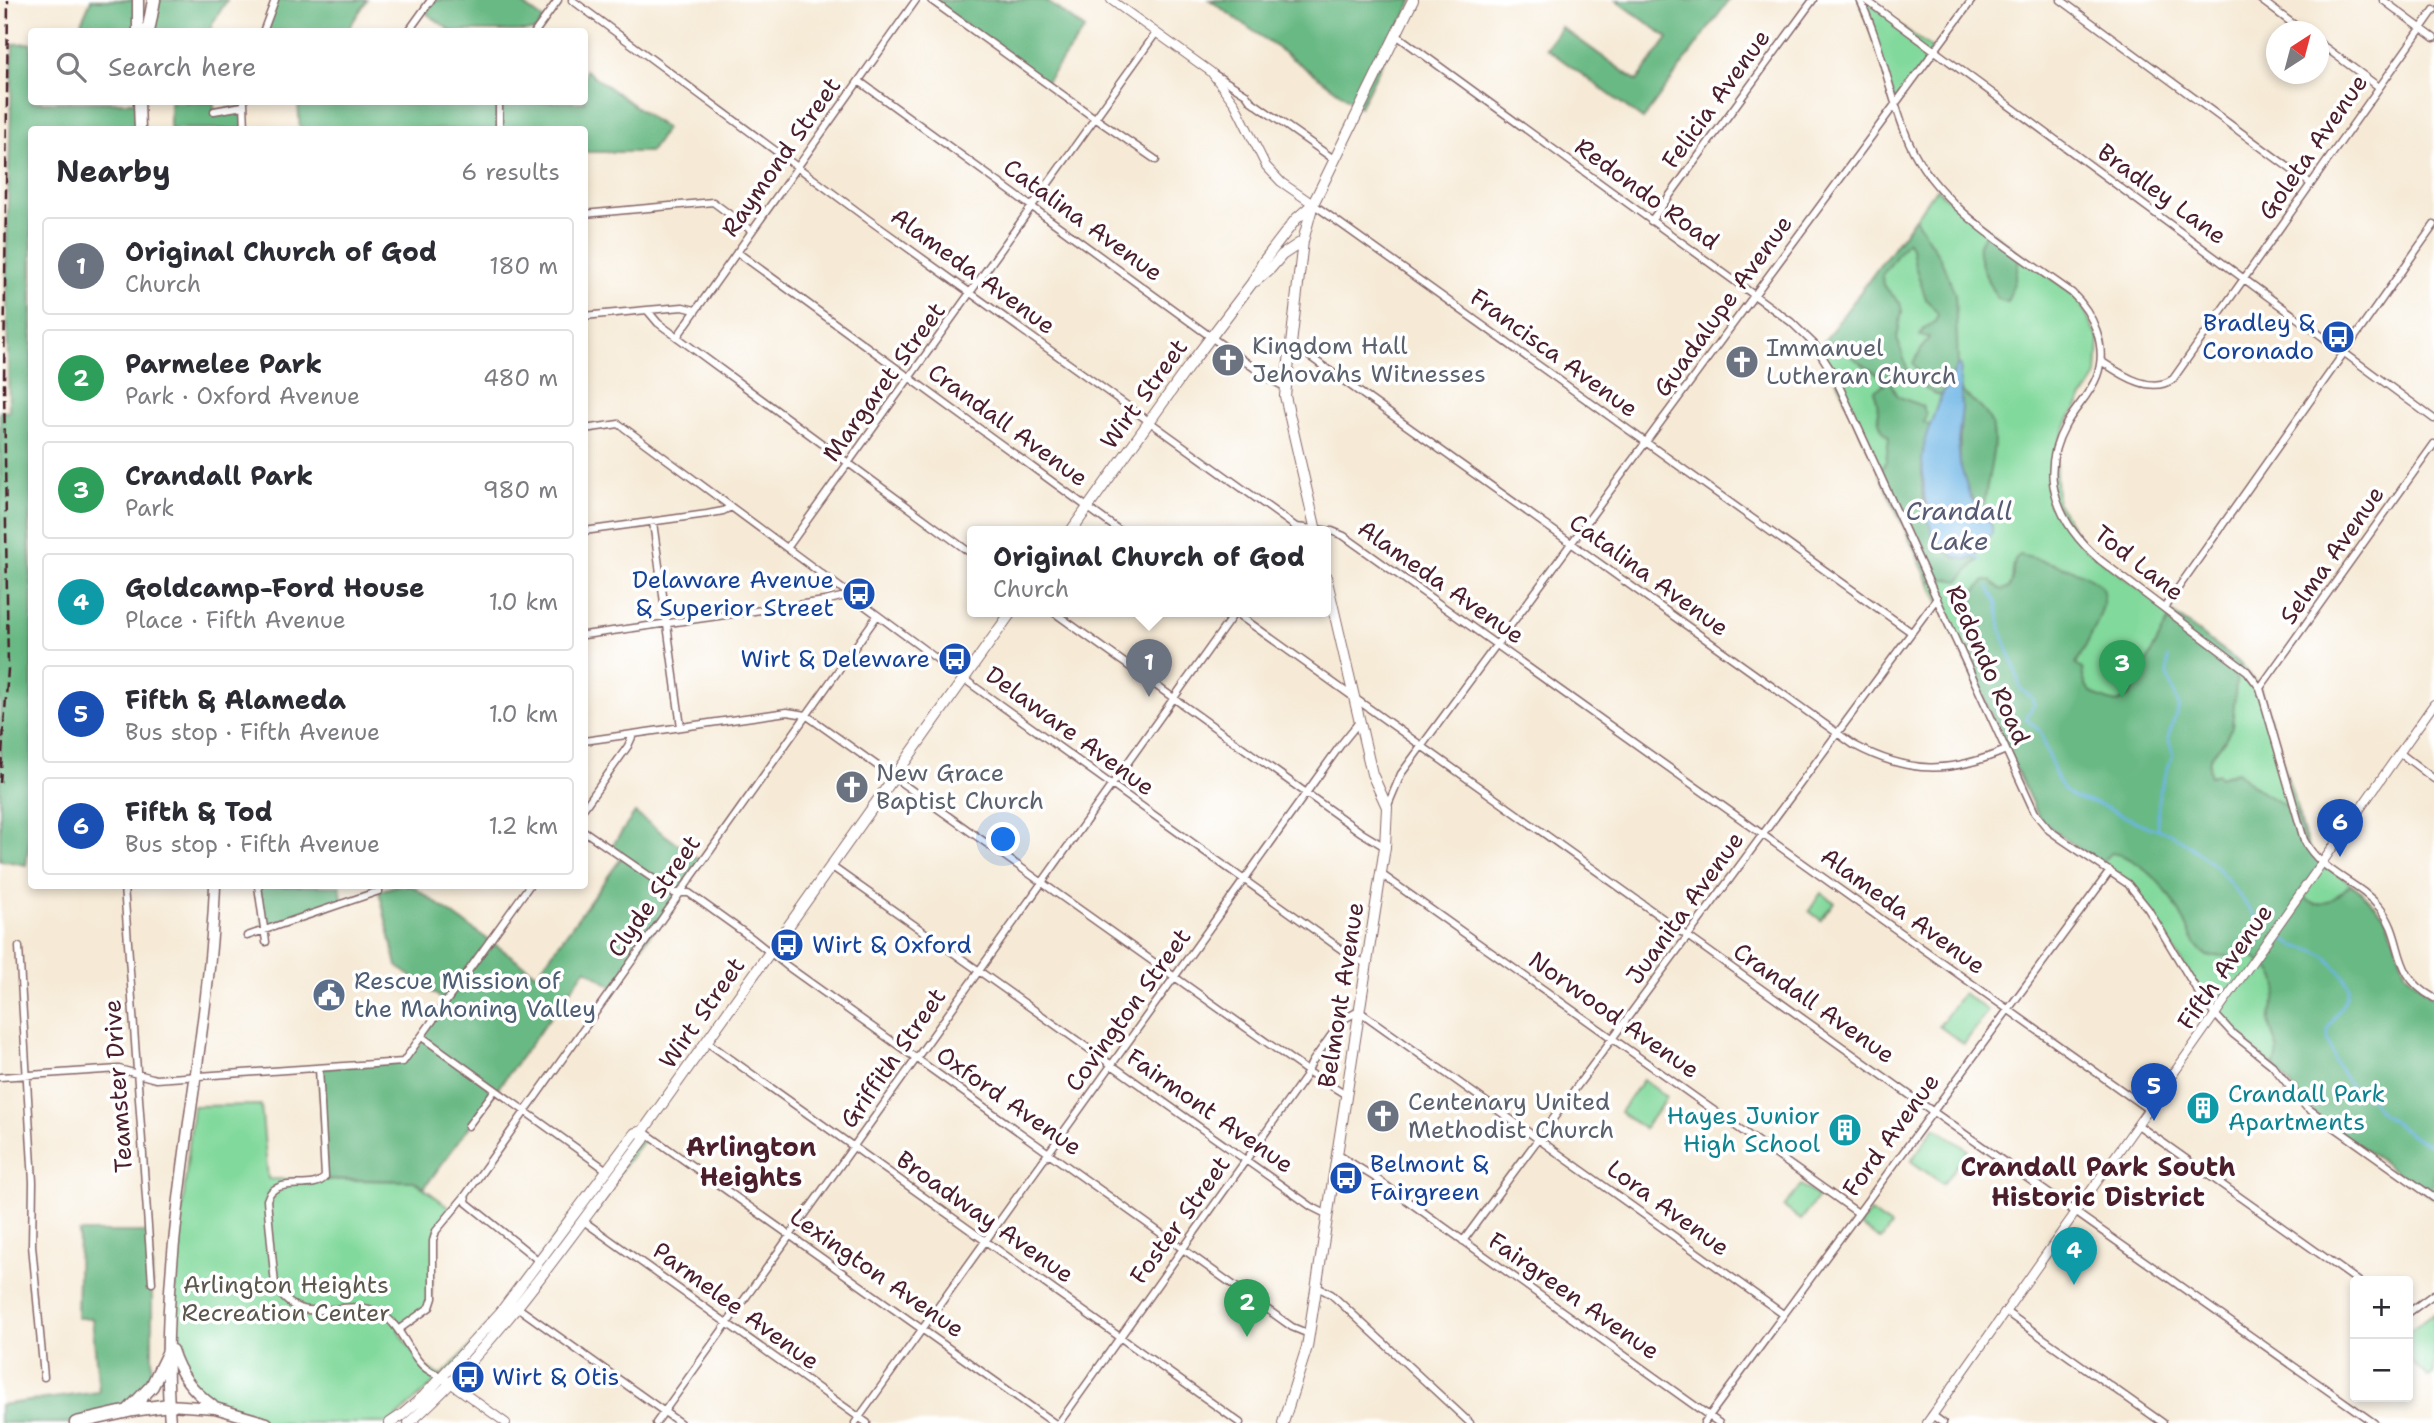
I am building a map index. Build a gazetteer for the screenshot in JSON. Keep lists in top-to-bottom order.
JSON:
{
  "streets": {
    "main road": ["Wirt Street", "Belmont Avenue"],
    "street": [
      "Felicia Avenue",
      "Goleta Avenue",
      "Raymond Street",
      "Redondo Road",
      "Bradley Lane",
      "Catalina Avenue",
      "Alameda Avenue",
      "Guadalupe Avenue",
      "Francisca Avenue",
      "Margaret Street",
      "Crandall Avenue",
      "Selma Avenue",
      "Tod Lane",
      "Delaware Avenue",
      "Clyde Street",
      "Juanita Avenue",
      "Fifth Avenue",
      "Covington Street",
      "Norwood Avenue",
      "Griffith Street",
      "Teamster Drive",
      "Oxford Avenue",
      "Fairmont Avenue",
      "Ford Avenue",
      "Lora Avenue",
      "Broadway Avenue",
      "Foster Street",
      "Lexington Avenue",
      "Fairgreen Avenue",
      "Parmelee Avenue"
    ]
  },
  "crossings": [
    ["Felicia Avenue", "Redondo Road"],
    ["Goleta Avenue", "Bradley Lane"],
    ["Goleta Avenue", "Tod Lane"],
    ["Raymond Street", "Catalina Avenue"],
    ["Raymond Street", "Alameda Avenue"],
    ["Raymond Street", "Crandall Avenue"],
    ["Redondo Road", "Catalina Avenue"],
    ["Redondo Road", "Guadalupe Avenue"],
    ["Redondo Road", "Juanita Avenue"],
    ["Redondo Road", "Fifth Avenue"],
    ["Redondo Road", "Ford Avenue"],
    ["Bradley Lane", "Guadalupe Avenue"],
    ["Catalina Avenue", "Guadalupe Avenue"],
    ["Catalina Avenue", "Margaret Street"],
    ["Catalina Avenue", "Wirt Street"],
    ["Catalina Avenue", "Juanita Avenue"],
    ["Alameda Avenue", "Guadalupe Avenue"],
    ["Alameda Avenue", "Margaret Street"],
    ["Alameda Avenue", "Wirt Street"],
    ["Alameda Avenue", "Juanita Avenue"],
    ["Alameda Avenue", "Fifth Avenue"],
    ["Alameda Avenue", "Ford Avenue"],
    ["Guadalupe Avenue", "Francisca Avenue"],
    ["Guadalupe Avenue", "Crandall Avenue"],
    ["Guadalupe Avenue", "Belmont Avenue"],
    ["Francisca Avenue", "Margaret Street"],
    ["Francisca Avenue", "Wirt Street"],
    ["Francisca Avenue", "Juanita Avenue"],
    ["Margaret Street", "Crandall Avenue"],
    ["Margaret Street", "Delaware Avenue"],
    ["Wirt Street", "Crandall Avenue"],
    ["Wirt Street", "Delaware Avenue"],
    ["Wirt Street", "Oxford Avenue"],
    ["Wirt Street", "Fairmont Avenue"],
    ["Wirt Street", "Broadway Avenue"],
    ["Wirt Street", "Lexington Avenue"],
    ["Wirt Street", "Parmelee Avenue"],
    ["Crandall Avenue", "Juanita Avenue"],
    ["Crandall Avenue", "Fifth Avenue"],
    ["Crandall Avenue", "Belmont Avenue"],
    ["Crandall Avenue", "Ford Avenue"],
    ["Selma Avenue", "Tod Lane"],
    ["Tod Lane", "Fifth Avenue"],
    ["Delaware Avenue", "Clyde Street"],
    ["Delaware Avenue", "Belmont Avenue"],
    ["Delaware Avenue", "Covington Street"],
    ["Delaware Avenue", "Griffith Street"],
    ["Clyde Street", "Oxford Avenue"],
    ["Juanita Avenue", "Norwood Avenue"],
    ["Juanita Avenue", "Lora Avenue"],
    ["Juanita Avenue", "Fairgreen Avenue"],
    ["Belmont Avenue", "Covington Street"],
    ["Belmont Avenue", "Norwood Avenue"],
    ["Belmont Avenue", "Oxford Avenue"],
    ["Belmont Avenue", "Fairmont Avenue"],
    ["Belmont Avenue", "Lora Avenue"],
    ["Belmont Avenue", "Foster Street"],
    ["Belmont Avenue", "Fairgreen Avenue"],
    ["Covington Street", "Oxford Avenue"],
    ["Covington Street", "Fairmont Avenue"],
    ["Covington Street", "Broadway Avenue"],
    ["Covington Street", "Lexington Avenue"],
    ["Covington Street", "Parmelee Avenue"],
    ["Norwood Avenue", "Ford Avenue"],
    ["Griffith Street", "Oxford Avenue"],
    ["Griffith Street", "Fairmont Avenue"],
    ["Griffith Street", "Broadway Avenue"],
    ["Griffith Street", "Lexington Avenue"],
    ["Griffith Street", "Parmelee Avenue"],
    ["Oxford Avenue", "Foster Street"],
    ["Fairmont Avenue", "Foster Street"],
    ["Ford Avenue", "Lora Avenue"],
    ["Ford Avenue", "Fairgreen Avenue"],
    ["Lora Avenue", "Foster Street"],
    ["Broadway Avenue", "Foster Street"],
    ["Foster Street", "Lexington Avenue"]
  ],
  "districts": ["Arlington Heights", "Crandall Park South Historic District"],
  "water": ["Crandall Lake"],
  "parks": ["Arlington Heights Recreation Center"],
  "places": {
    "bus stop": [
      "Bradley & Coronado",
      "Delaware Avenue & Superior Street",
      "Wirt & Deleware",
      "Wirt & Oxford",
      "Belmont & Fairgreen",
      "Wirt & Otis"
    ],
    "church": [
      "Kingdom Hall Jehovahs Witnesses",
      "Immanuel Lutheran Church",
      "New Grace Baptist Church",
      "Centenary United Methodist Church"
    ],
    "public building": ["Rescue Mission of the Mahoning Valley"],
    "building": ["Crandall Park Apartments", "Hayes Junior High School"]
  },
  "north": "top right",
  "page": {
    "search": "Search here",
    "heading": ["Nearby", "6 results"],
    "list": [
      {
        "mark": "1",
        "name": "Original Church of God",
        "note": "Church",
        "value": "180 m"
      },
      {
        "mark": "2",
        "name": "Parmelee Park",
        "note": "Park · Oxford Avenue",
        "value": "480 m"
      },
      {
        "mark": "3",
        "name": "Crandall Park",
        "note": "Park",
        "value": "980 m"
      },
      {
        "mark": "4",
        "name": "Goldcamp-Ford House",
        "note": "Place · Fifth Avenue",
        "value": "1.0 km"
      },
      {
        "mark": "5",
        "name": "Fifth & Alameda",
        "note": "Bus stop · Fifth Avenue",
        "value": "1.0 km"
      },
      {
        "mark": "6",
        "name": "Fifth & Tod",
        "note": "Bus stop · Fifth Avenue",
        "value": "1.2 km"
      }
    ],
    "popup": ["Original Church of God", "Church"],
    "pins": [
      "1",
      "3",
      "6",
      "5",
      "4",
      "2"
    ],
    "map_buttons": ["+", "−"]
  }
}
